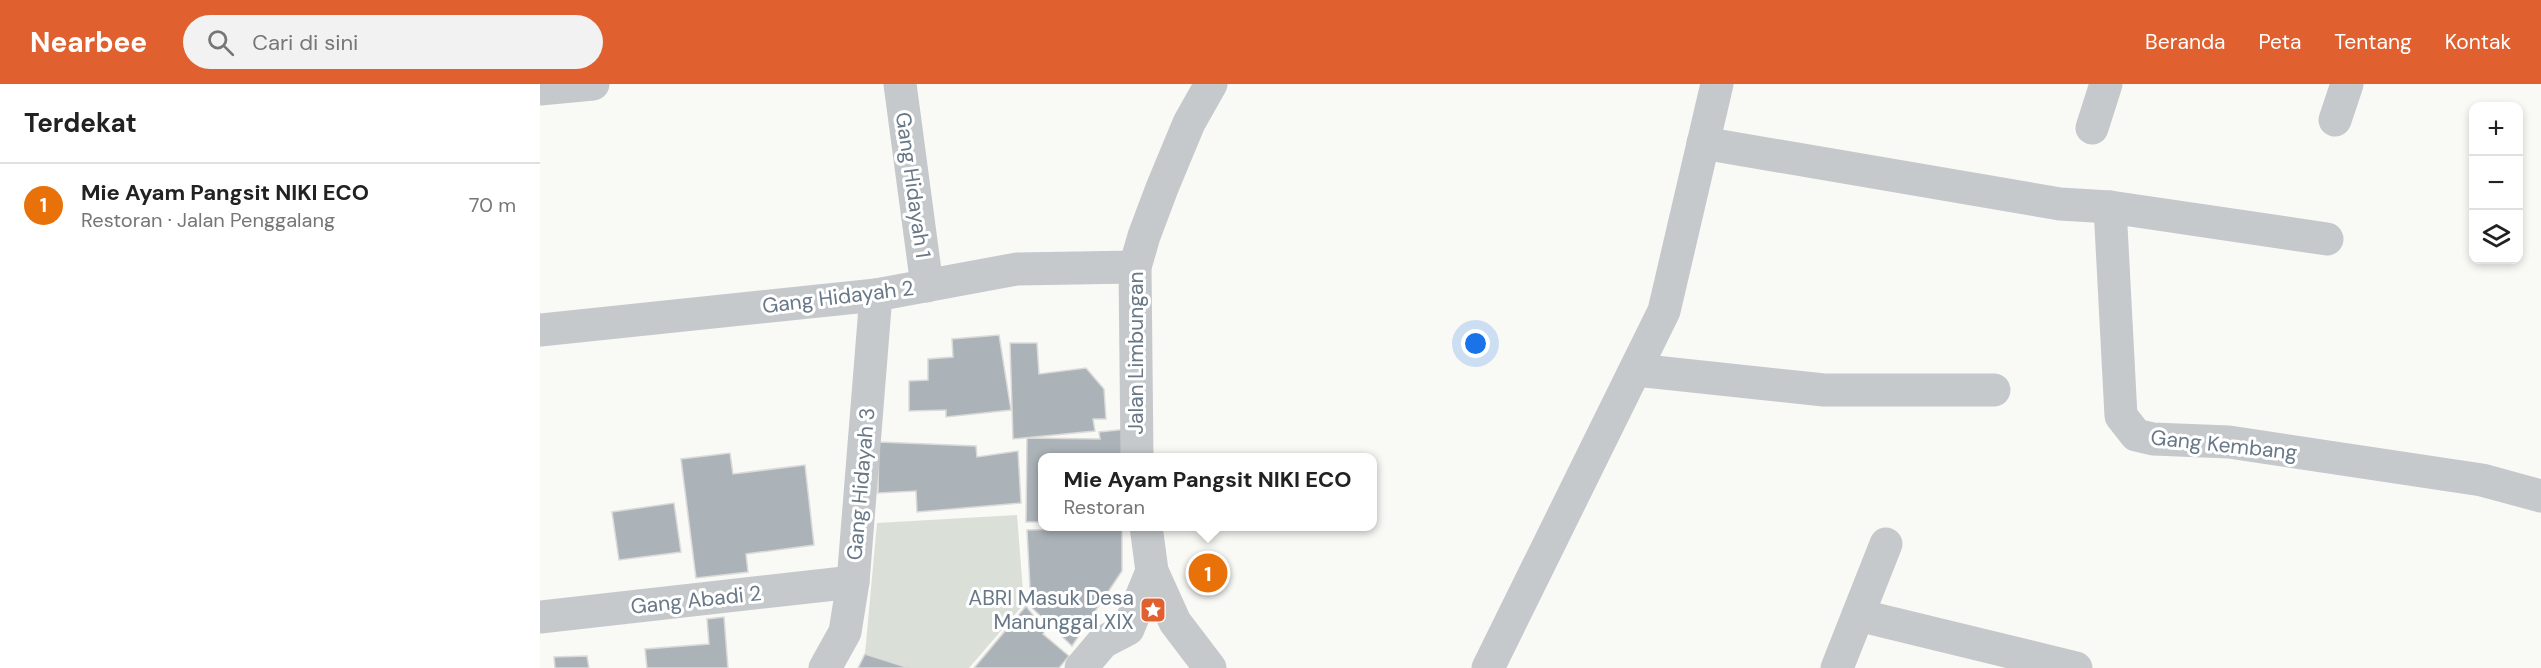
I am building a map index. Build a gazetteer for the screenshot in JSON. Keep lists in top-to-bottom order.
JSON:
{
  "streets": {
    "street": [
      "Gang Hidayah 1",
      "Gang Hidayah 2",
      "Jalan Limbungan",
      "Gang Kembang",
      "Gang Hidayah 3",
      "Gang Abadi 2"
    ]
  },
  "crossings": [
    ["Gang Hidayah 1", "Gang Hidayah 2"],
    ["Gang Hidayah 2", "Jalan Limbungan"],
    ["Gang Hidayah 2", "Gang Hidayah 3"],
    ["Gang Hidayah 3", "Gang Abadi 2"]
  ],
  "places": {
    "place": ["ABRI Masuk Desa Manunggal XIX"]
  },
  "page": {
    "header": "Nearbee",
    "search": "Cari di sini",
    "nav": [
      "Beranda",
      "Peta",
      "Tentang",
      "Kontak"
    ],
    "heading": "Terdekat",
    "map_buttons": ["+", "−"],
    "list": [
      {
        "mark": "1",
        "name": "Mie Ayam Pangsit NIKI ECO",
        "note": "Restoran · Jalan Penggalang",
        "value": "70 m"
      }
    ],
    "popup": ["Mie Ayam Pangsit NIKI ECO", "Restoran"],
    "pins": "1"
  }
}
